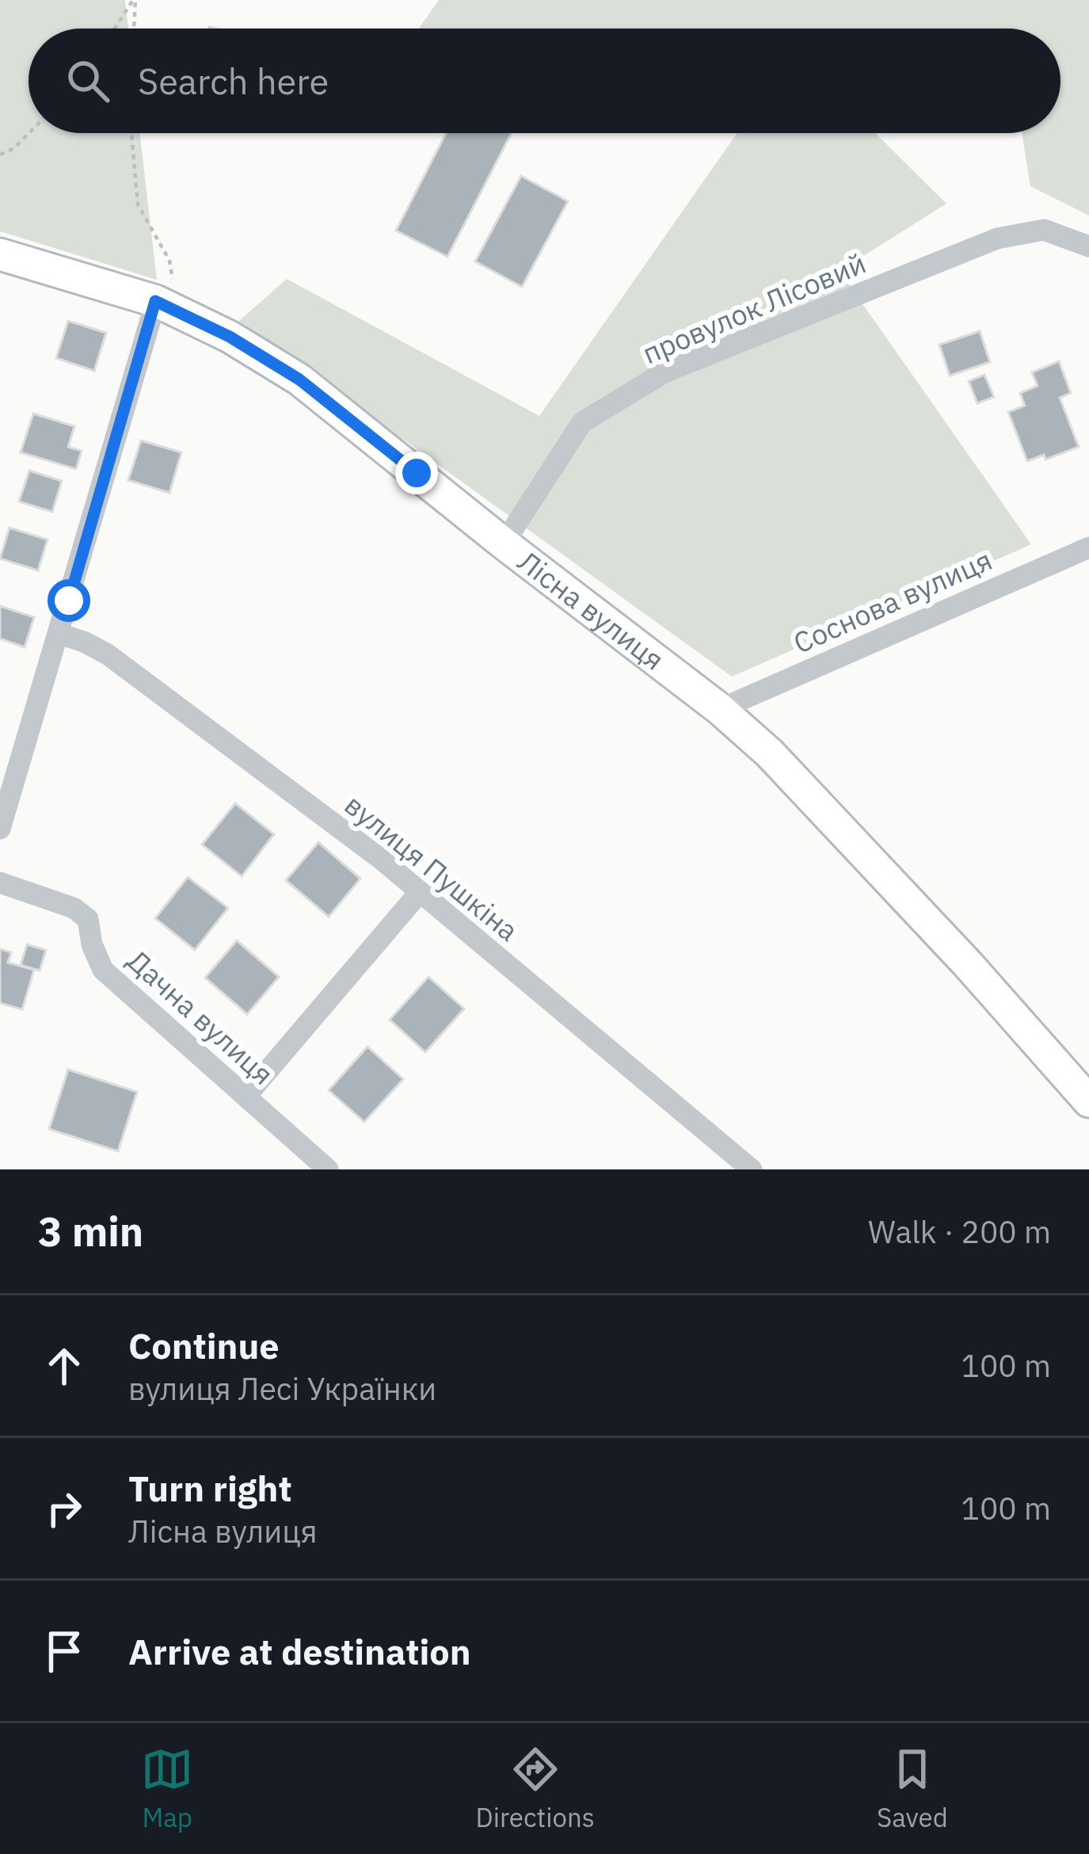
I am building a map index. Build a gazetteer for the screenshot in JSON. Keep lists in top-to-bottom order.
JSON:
{
  "streets": {
    "main road": ["Лісна вулиця"],
    "street": [
      "провулок Лісовий",
      "Соснова вулиця",
      "вулиця Пушкіна",
      "Дачна вулиця"
    ]
  },
  "crossings": [
    ["провулок Лісовий", "Лісна вулиця"],
    ["Соснова вулиця", "Лісна вулиця"]
  ],
  "page": {
    "search": "Search here",
    "heading": ["3 min", "Walk · 200 m"],
    "list": [
      ["Continue", "вулиця Лесі Українки", "100 m"],
      ["Turn right", "Лісна вулиця", "100 m"],
      "Arrive at destination"
    ],
    "nav": ["Map", "Directions", "Saved"]
  }
}
